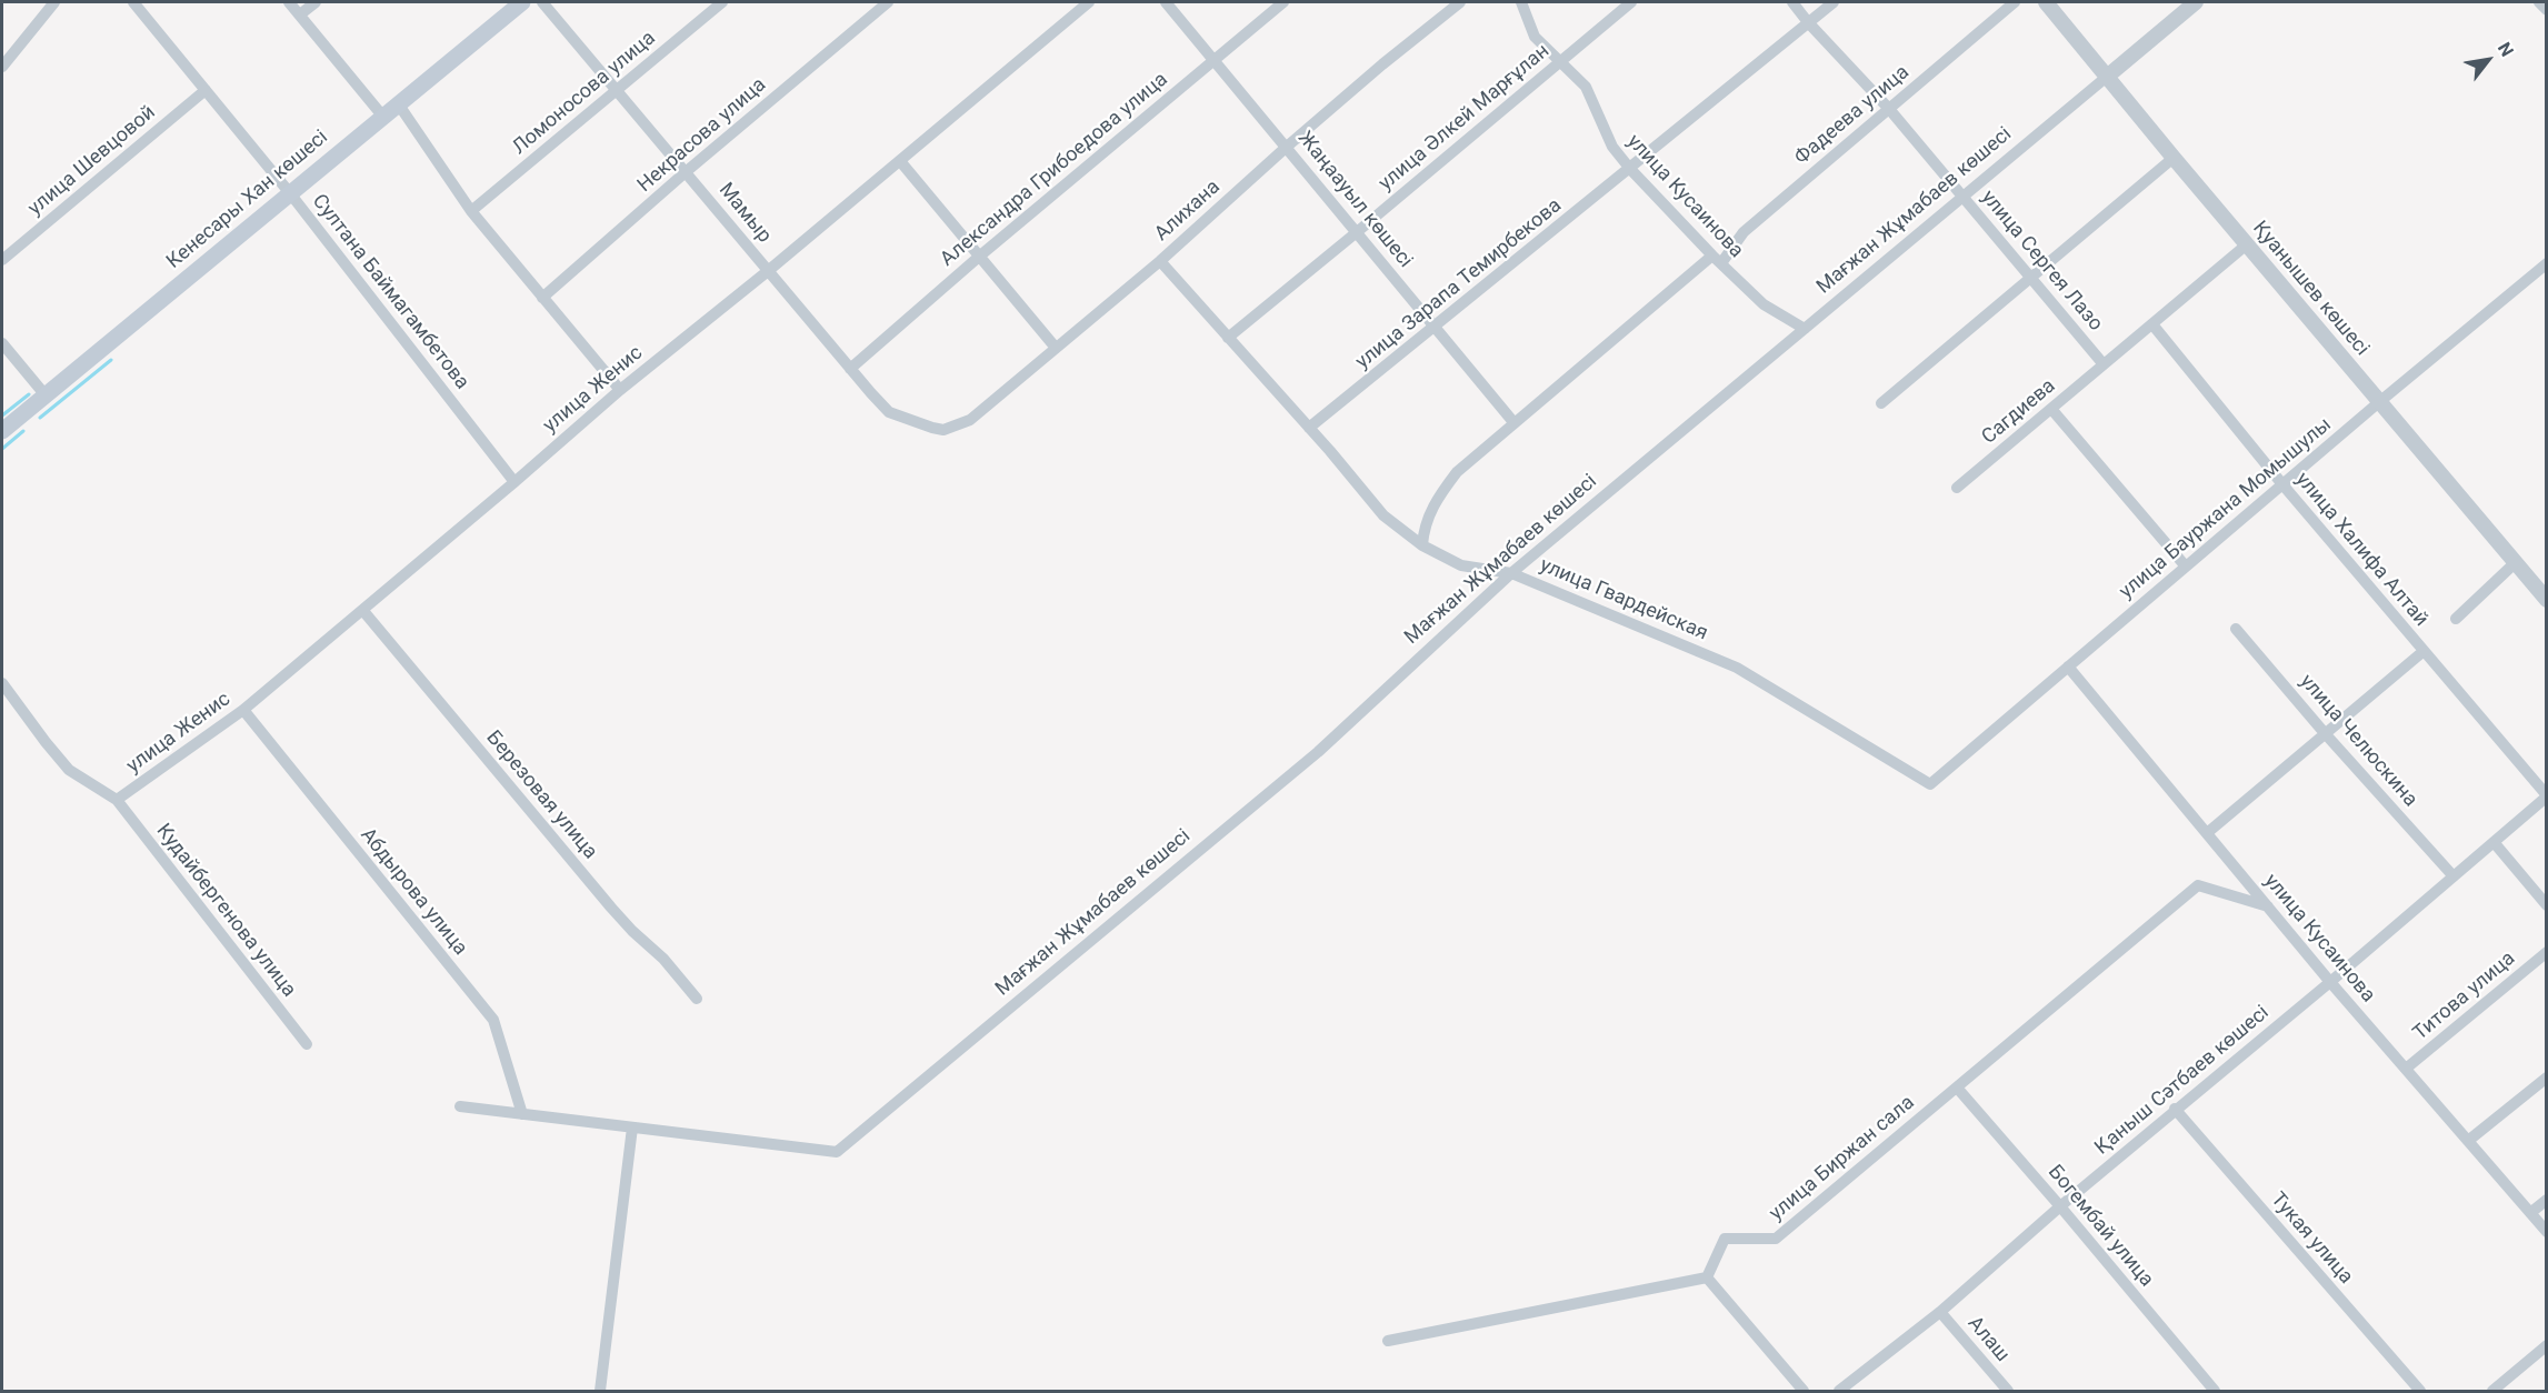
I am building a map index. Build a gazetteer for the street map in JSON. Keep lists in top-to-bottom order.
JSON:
{
  "streets": {
    "main road": ["Кенесары Хан көшесі"],
    "street": [
      "Ломоносова улица",
      "Фадеева улица",
      "улица Әлкей Марғұлан",
      "Некрасова улица",
      "улица Шевцовой",
      "Александра Грибоедова улица",
      "улица Кусаинова",
      "Жаңаауыл көшесі",
      "Алихана",
      "Мағжан Жұмабаев көшесі",
      "Мамыр",
      "улица Сергея Лазо",
      "улица Зарапа Темирбекова",
      "Қуанышев көшесі",
      "Султана Баймагамбетова",
      "улица Женис",
      "Сагдиева",
      "улица Бауржана Момышулы",
      "улица Халифа Алтай",
      "улица Гвардейская",
      "улица Челюскина",
      "Березовая улица",
      "Абдырова улица",
      "Кудайбергенова улица",
      "Титова улица",
      "Қаныш Сәтбаев көшесі",
      "улица Биржан сала",
      "Богембай улица",
      "Тукая улица",
      "Алаш"
    ]
  },
  "crossings": [
    ["Ломоносова улица", "Мамыр"],
    ["Фадеева улица", "улица Кусаинова"],
    ["Фадеева улица", "Жаңаауыл көшесі"],
    ["Фадеева улица", "улица Сергея Лазо"],
    ["Фадеева улица", "улица Гвардейская"],
    ["улица Әлкей Марғұлан", "улица Кусаинова"],
    ["улица Әлкей Марғұлан", "Жаңаауыл көшесі"],
    ["улица Әлкей Марғұлан", "улица Гвардейская"],
    ["Некрасова улица", "Мамыр"],
    ["улица Шевцовой", "Султана Баймагамбетова"],
    ["Александра Грибоедова улица", "Жаңаауыл көшесі"],
    ["Александра Грибоедова улица", "Мамыр"],
    ["улица Кусаинова", "Мағжан Жұмабаев көшесі"],
    ["улица Кусаинова", "улица Зарапа Темирбекова"],
    ["улица Кусаинова", "улица Бауржана Момышулы"],
    ["улица Кусаинова", "Титова улица"],
    ["улица Кусаинова", "Қаныш Сәтбаев көшесі"],
    ["улица Кусаинова", "улица Биржан сала"],
    ["Кенесары Хан көшесі", "Султана Баймагамбетова"],
    ["Жаңаауыл көшесі", "Алихана"],
    ["Жаңаауыл көшесі", "улица Зарапа Темирбекова"],
    ["Алихана", "Мамыр"],
    ["Алихана", "улица Гвардейская"],
    ["Мағжан Жұмабаев көшесі", "улица Сергея Лазо"],
    ["Мағжан Жұмабаев көшесі", "Қуанышев көшесі"],
    ["Мағжан Жұмабаев көшесі", "улица Гвардейская"],
    ["Мамыр", "улица Женис"],
    ["улица Сергея Лазо", "улица Зарапа Темирбекова"],
    ["улица Сергея Лазо", "Сагдиева"],
    ["улица Зарапа Темирбекова", "улица Гвардейская"],
    ["Қуанышев көшесі", "Сагдиева"],
    ["Қуанышев көшесі", "улица Бауржана Момышулы"],
    ["Султана Баймагамбетова", "улица Женис"],
    ["улица Женис", "Березовая улица"],
    ["улица Женис", "Абдырова улица"],
    ["улица Женис", "Кудайбергенова улица"],
    ["Сагдиева", "улица Халифа Алтай"],
    ["улица Бауржана Момышулы", "улица Халифа Алтай"],
    ["улица Бауржана Момышулы", "улица Гвардейская"],
    ["улица Халифа Алтай", "Қаныш Сәтбаев көшесі"],
    ["улица Челюскина", "Қаныш Сәтбаев көшесі"],
    ["Қаныш Сәтбаев көшесі", "Богембай улица"],
    ["Қаныш Сәтбаев көшесі", "Тукая улица"],
    ["Қаныш Сәтбаев көшесі", "Алаш"],
    ["улица Биржан сала", "Богембай улица"]
  ],
  "north": "top right"
}
